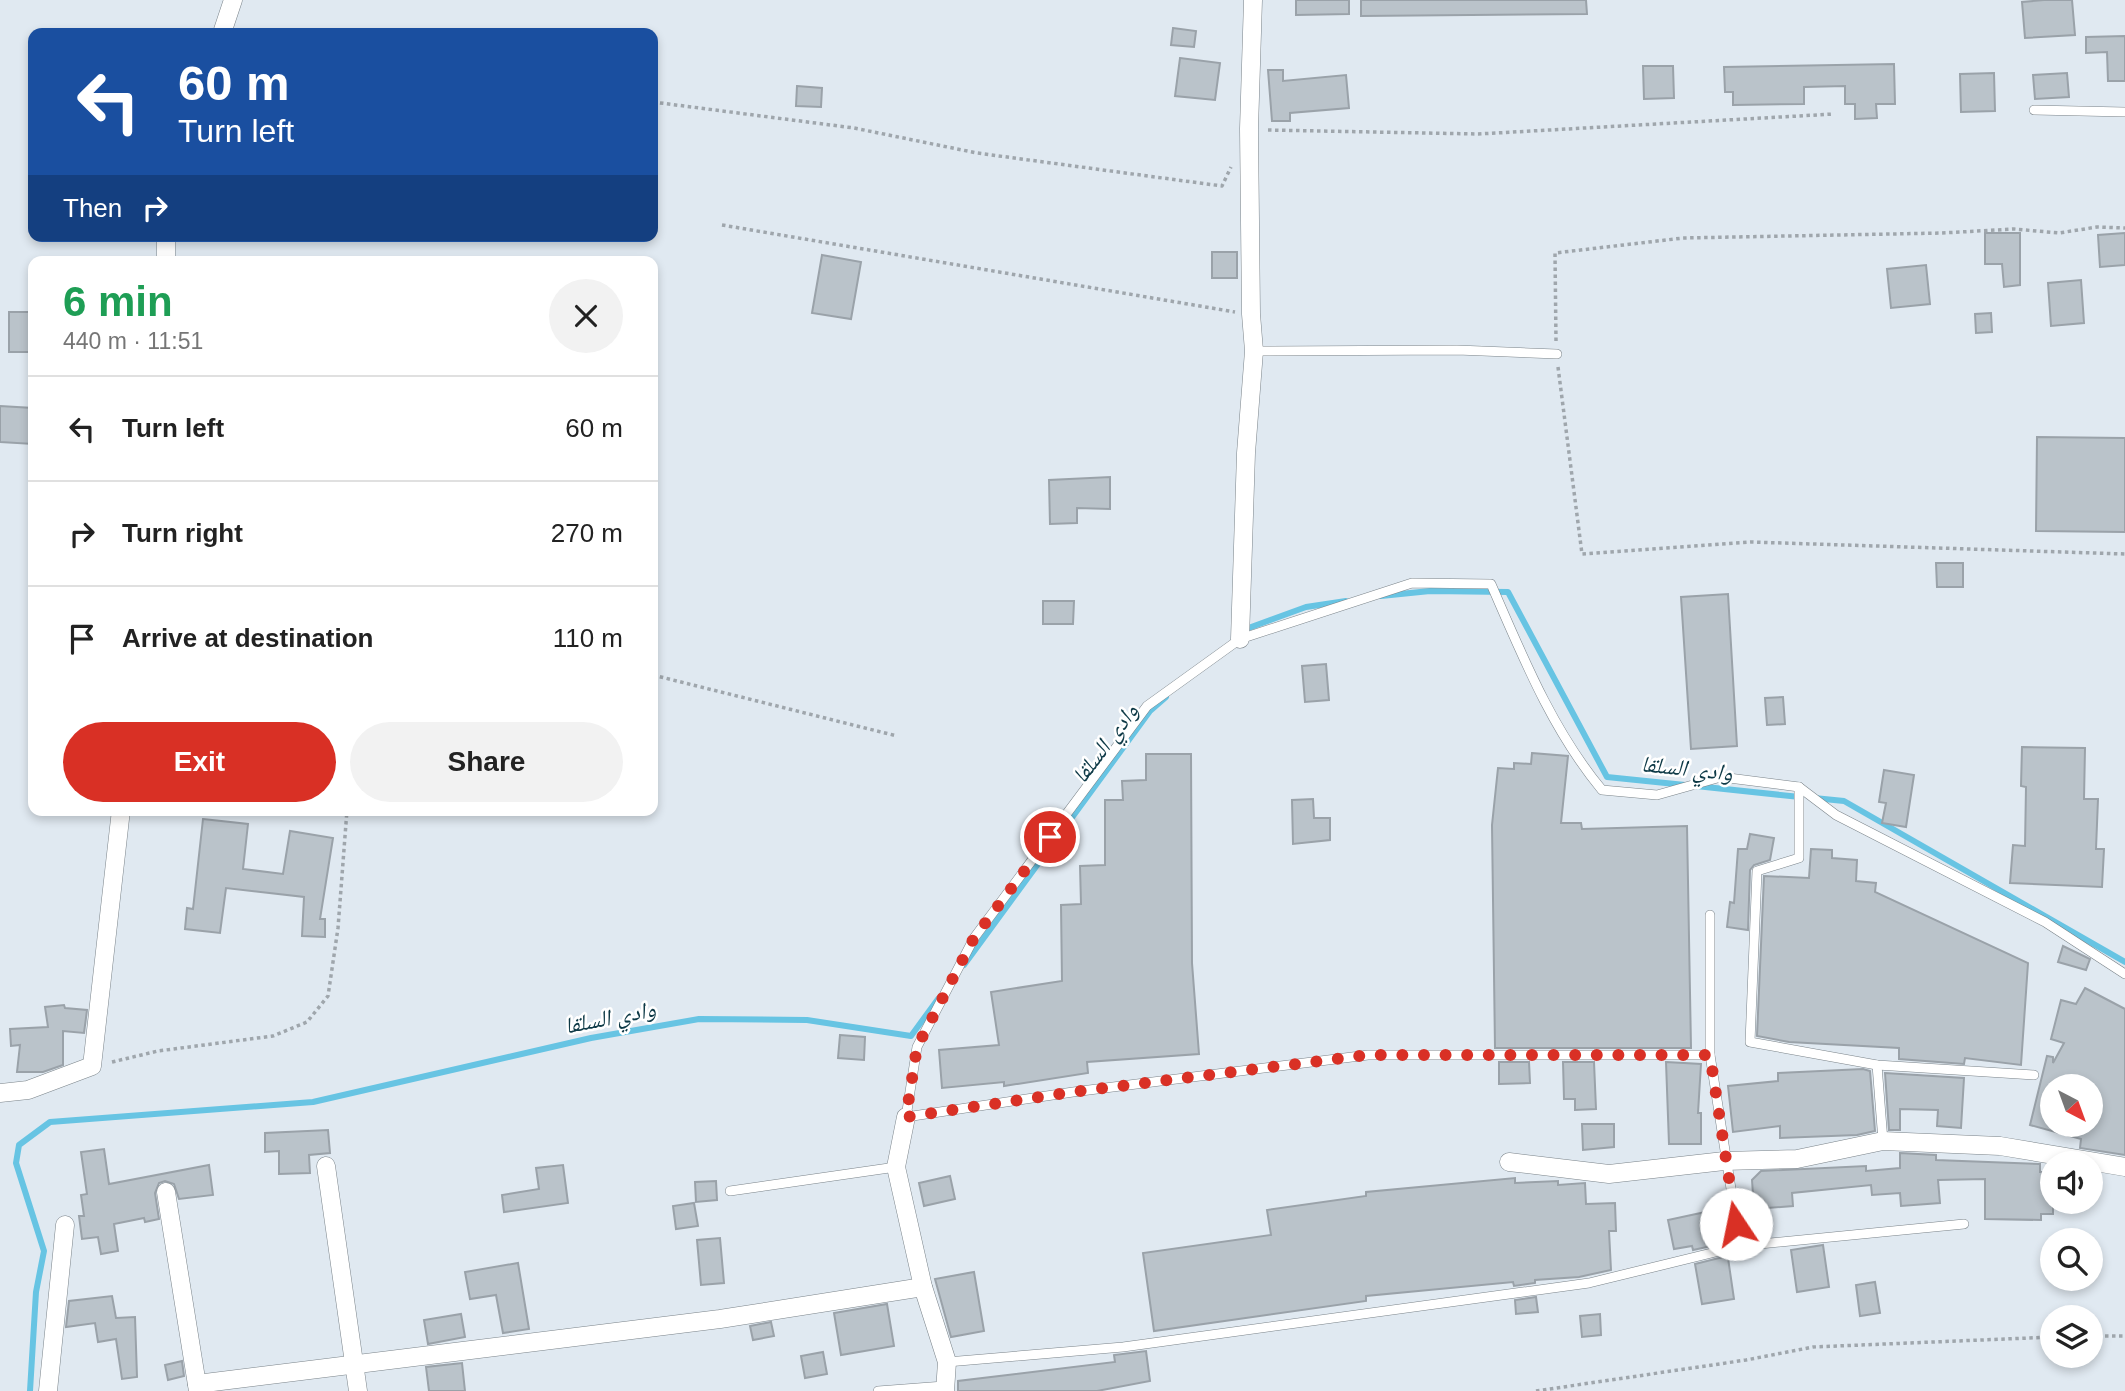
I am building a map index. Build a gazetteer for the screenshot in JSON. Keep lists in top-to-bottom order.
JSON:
{
  "water": ["وادي السلقا"],
  "north": "bottom right",
  "page": {
    "turn": ["60 m", "Turn left"],
    "then": "Then",
    "heading": ["6 min", "440 m · 11:51"],
    "list": [
      {
        "name": "Turn left",
        "value": "60 m"
      },
      {
        "name": "Turn right",
        "value": "270 m"
      },
      {
        "name": "Arrive at destination",
        "value": "110 m"
      }
    ],
    "buttons": ["Exit", "Share"]
  }
}
